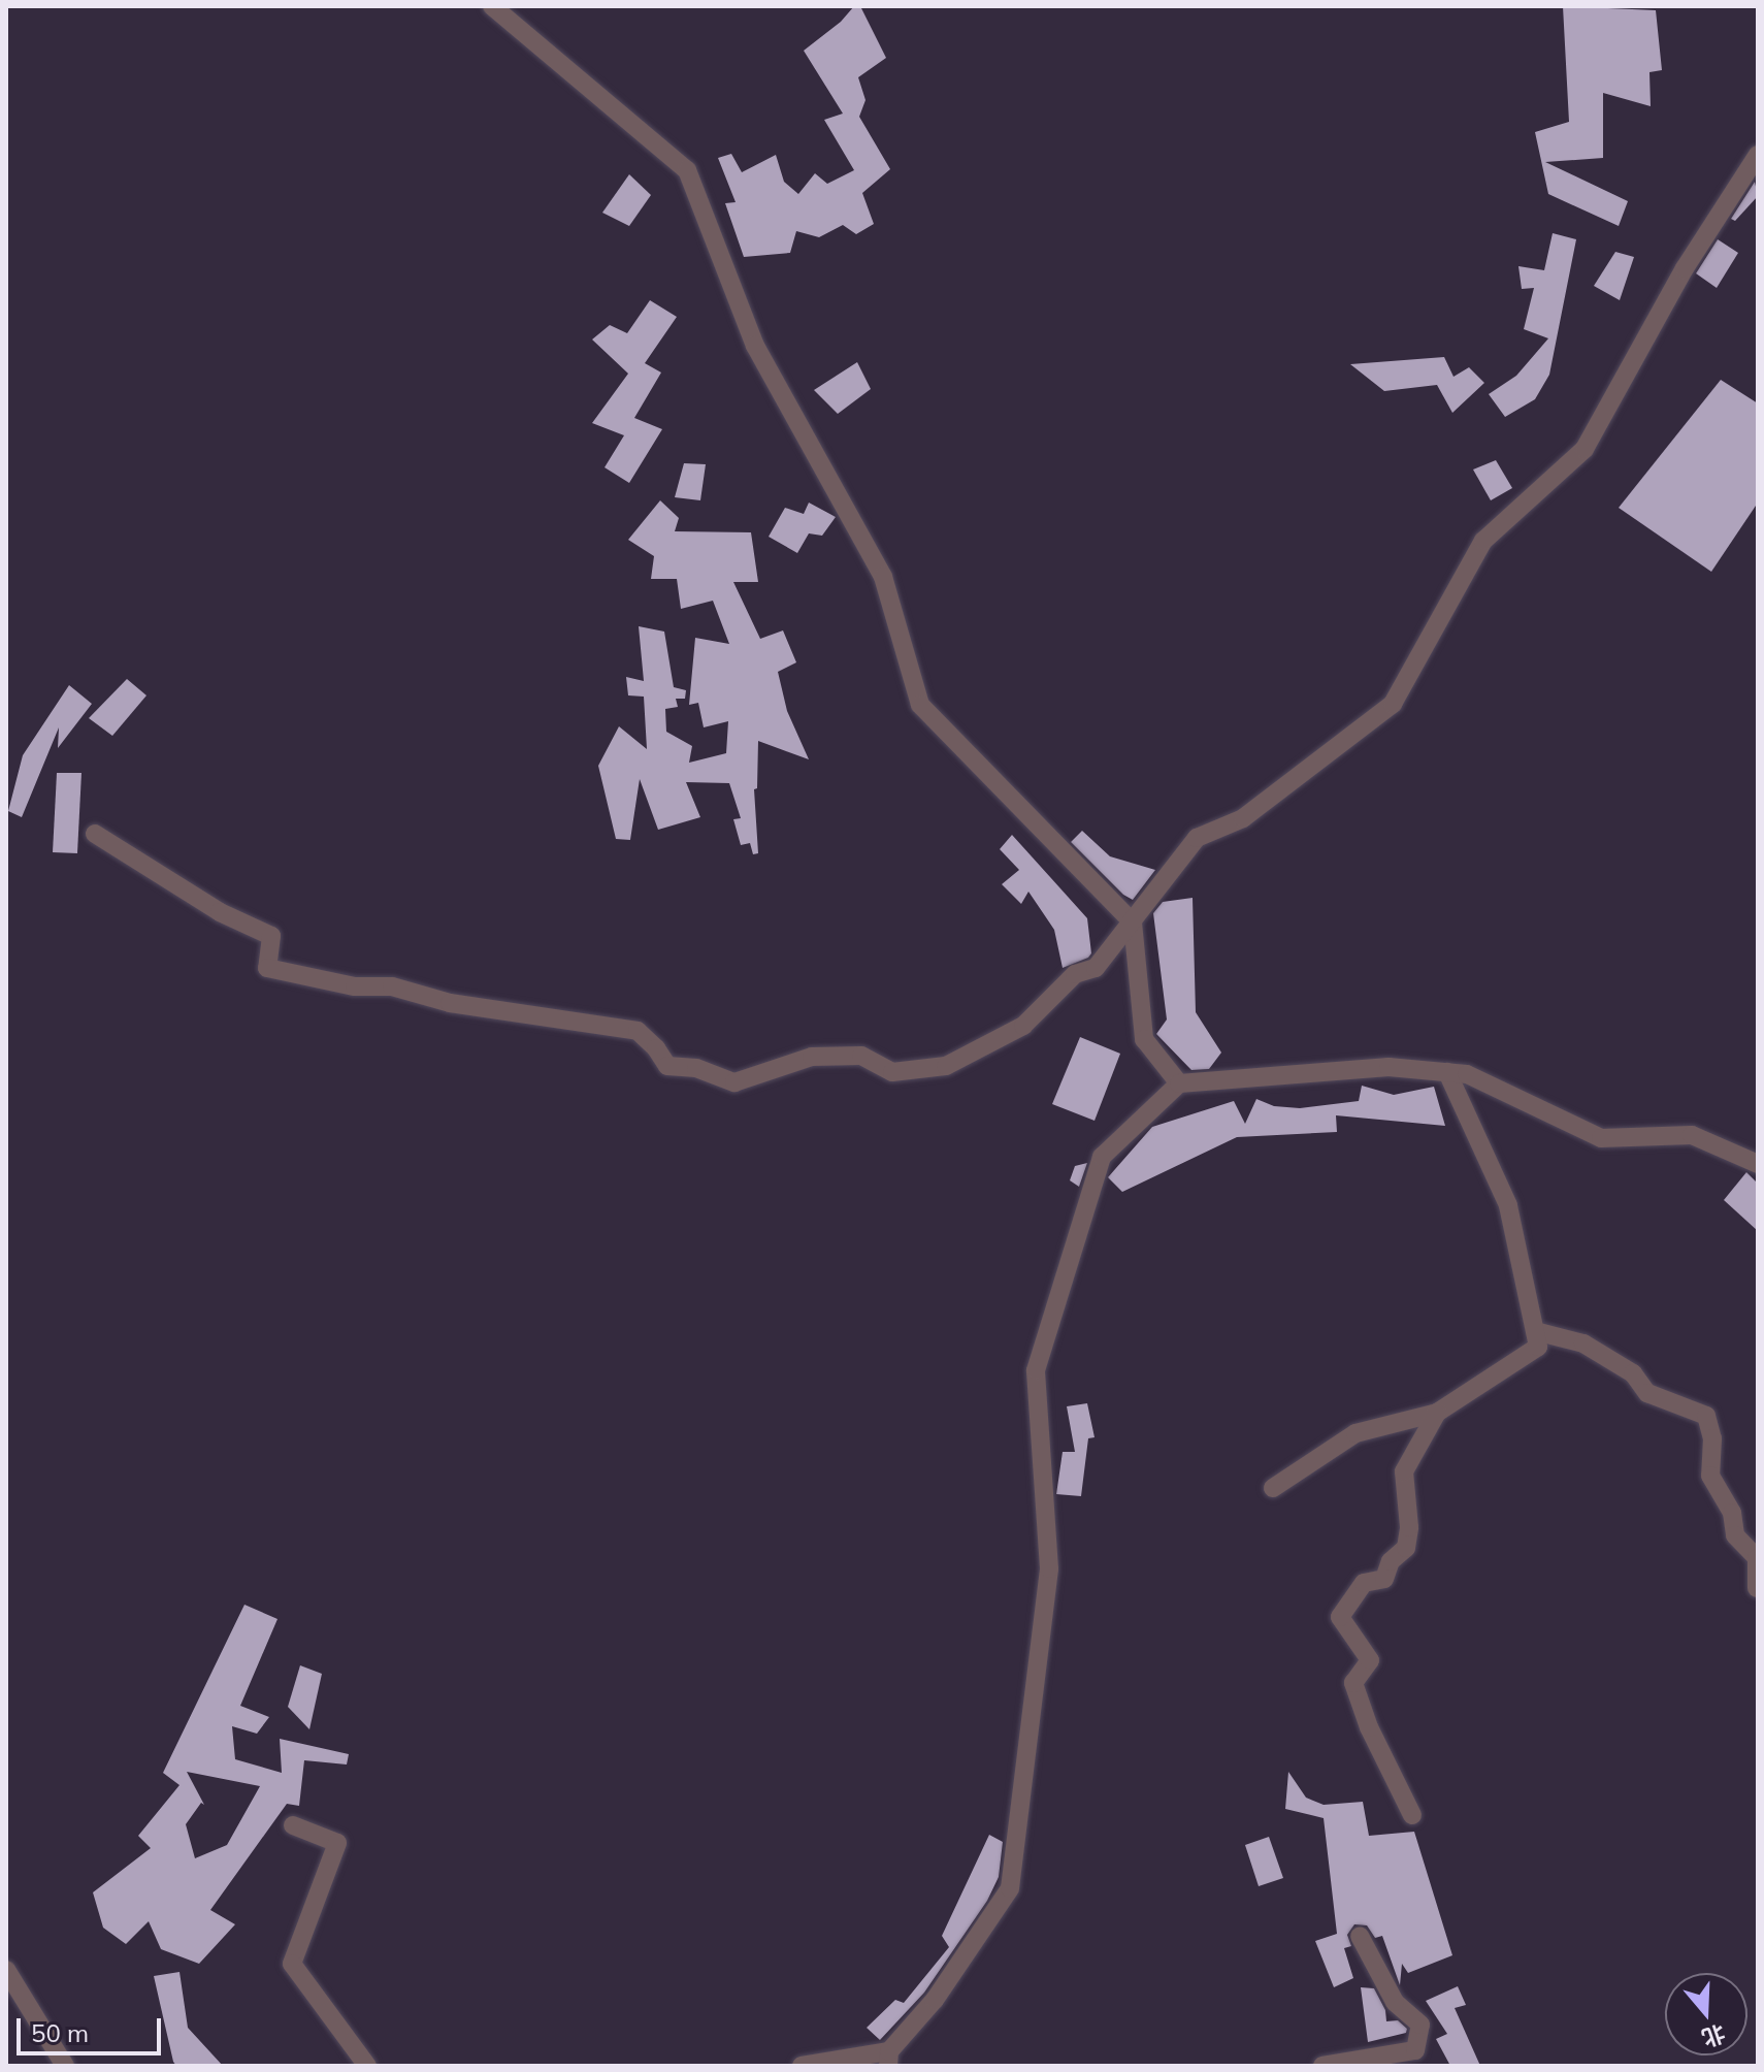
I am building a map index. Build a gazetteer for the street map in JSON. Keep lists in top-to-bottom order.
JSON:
{
  "scale_bar": "50 m",
  "north": "bottom"
}
